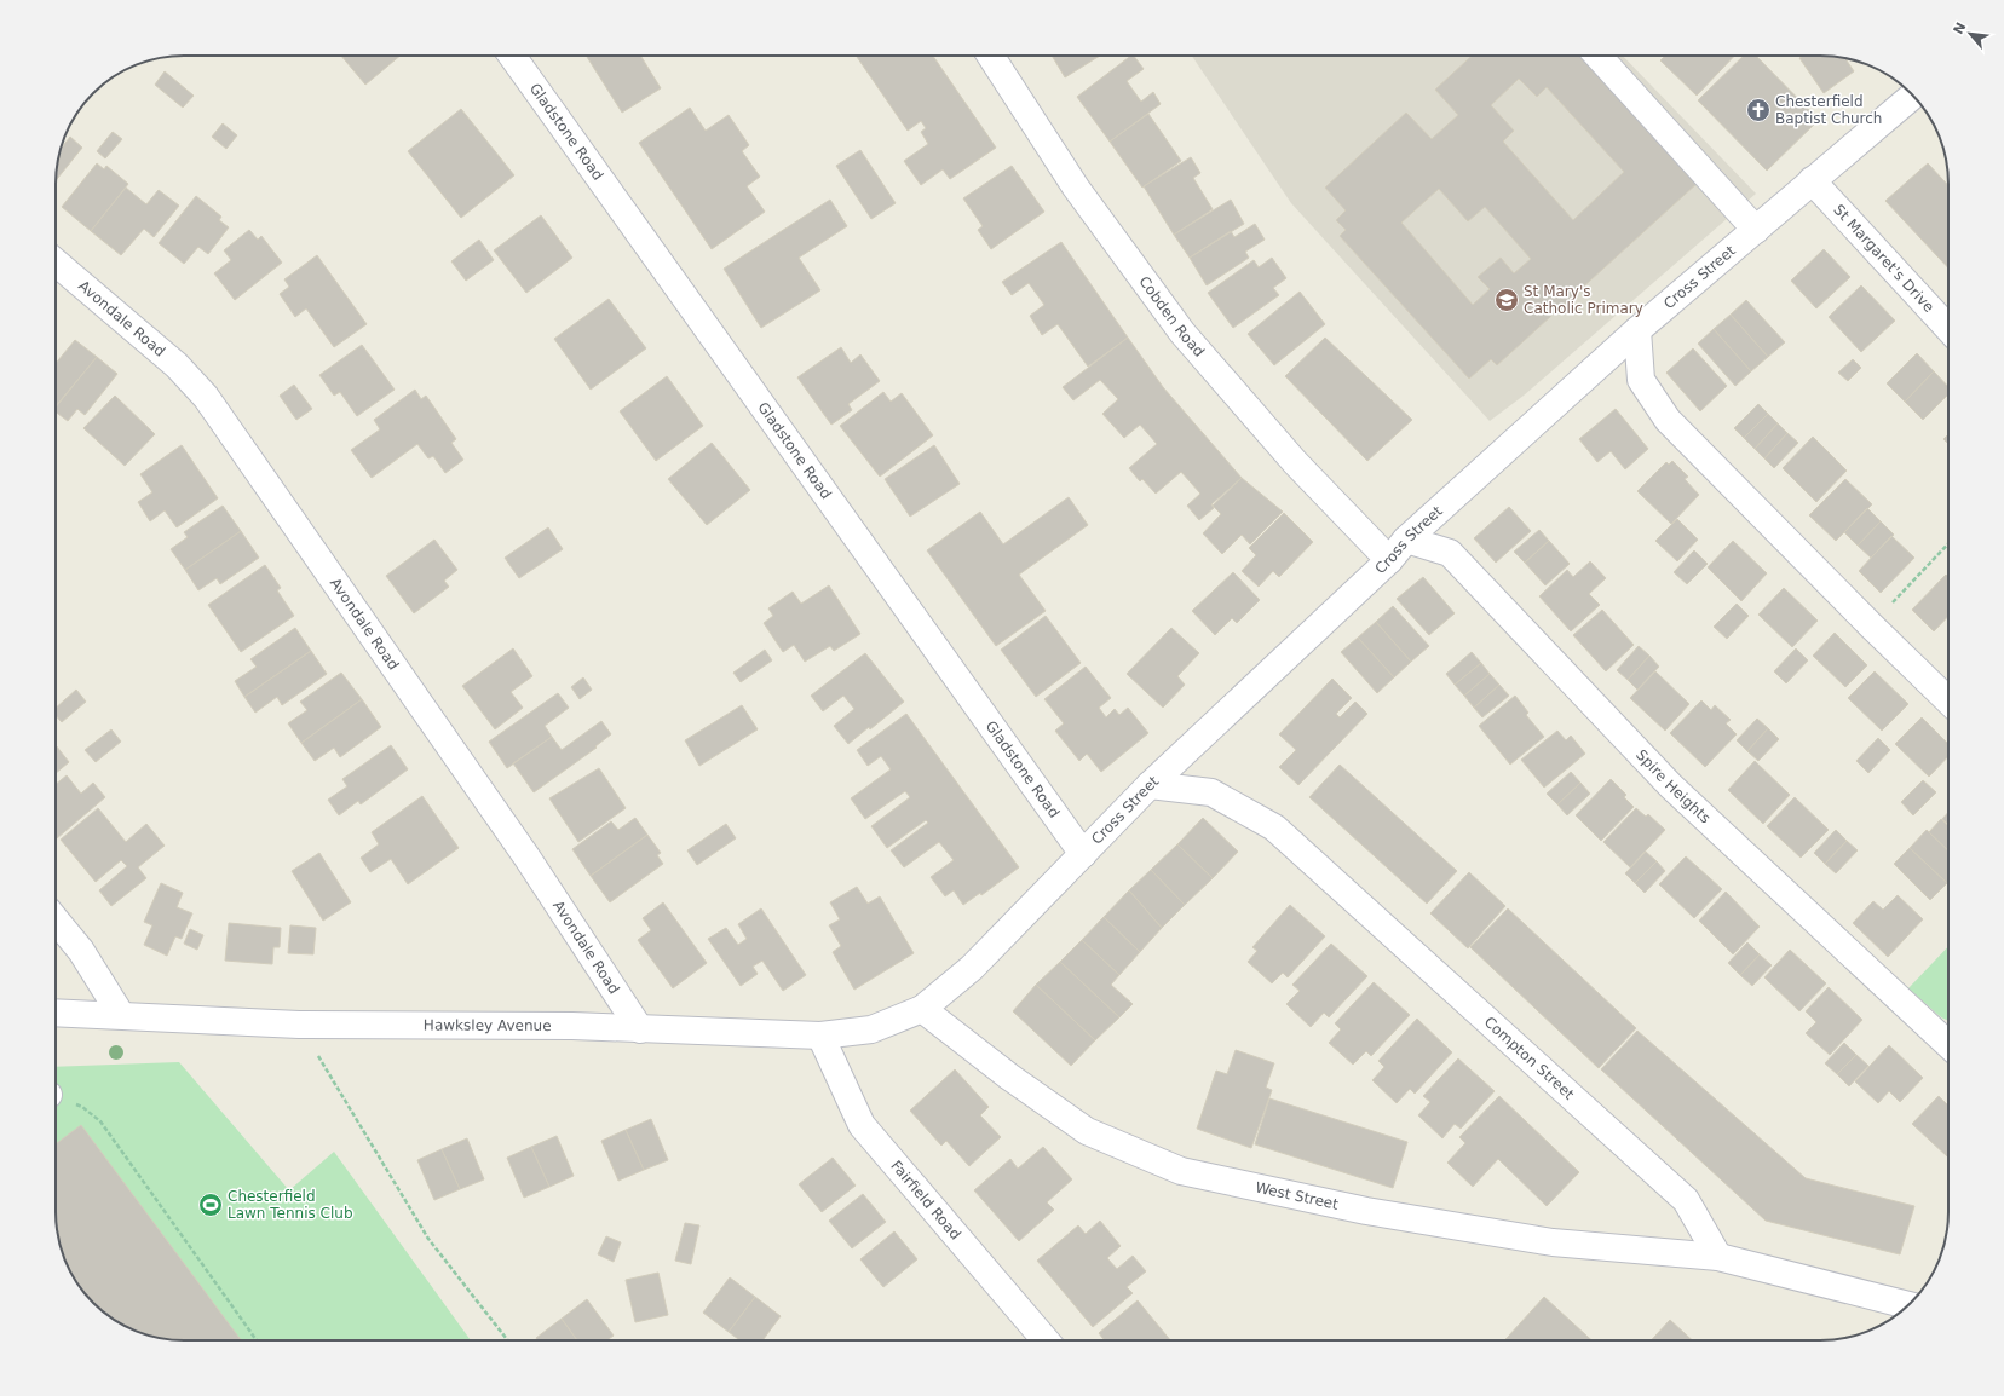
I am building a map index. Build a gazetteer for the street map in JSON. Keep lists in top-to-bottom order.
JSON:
{
  "streets": {
    "street": [
      "Gladstone Road",
      "St Margaret's Drive",
      "Cross Street",
      "Cobden Road",
      "Avondale Road",
      "Spire Heights",
      "Hawksley Avenue",
      "Compton Street",
      "West Street",
      "Fairfield Road"
    ]
  },
  "crossings": [
    ["Gladstone Road", "Cross Street"],
    ["St Margaret's Drive", "Cross Street"],
    ["Cross Street", "Cobden Road"],
    ["Cross Street", "Spire Heights"],
    ["Cross Street", "Hawksley Avenue"],
    ["Cross Street", "Compton Street"],
    ["Cross Street", "West Street"],
    ["Avondale Road", "Hawksley Avenue"],
    ["Hawksley Avenue", "West Street"],
    ["Hawksley Avenue", "Fairfield Road"],
    ["Compton Street", "West Street"]
  ],
  "places": {
    "church": ["Chesterfield Baptist Church"],
    "school or university": ["St Mary's Catholic Primary"],
    "sports": ["Chesterfield Lawn Tennis Club"]
  },
  "north": "top left"
}
